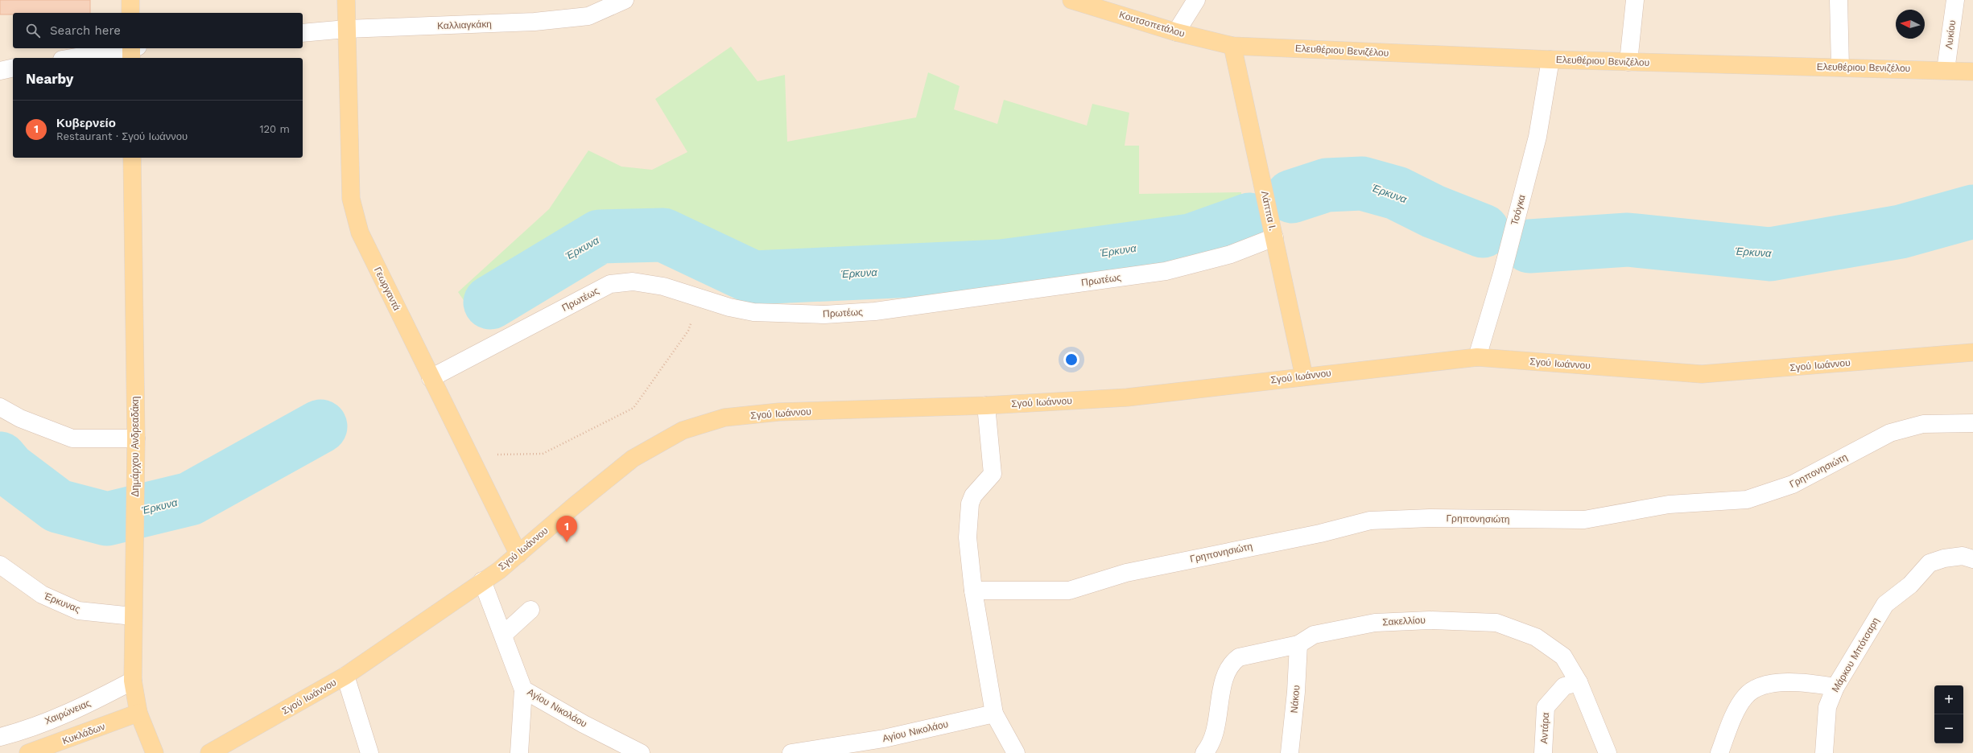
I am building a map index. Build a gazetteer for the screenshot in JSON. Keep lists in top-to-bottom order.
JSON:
{
  "streets": {
    "main road": [
      "Κουτσοπετάλου",
      "Ελευθέριου Βενιζέλου",
      "Λάππα Ι.",
      "Γεωργαντά",
      "Σγού Ιωάννου",
      "Δημάρχου Ανδρεαδάκη",
      "Κυκλάδων"
    ],
    "street": [
      "Καλλιαγκάκη",
      "Λυκίου",
      "Τσόγκα",
      "Πρωτέως",
      "Γρηπονησιώτη",
      "Έρκυνας",
      "Σακελλίου",
      "Μάρκου Μπότσαρη",
      "Νάκου",
      "Αγίου Νικολάου",
      "Χαιρώνειας",
      "Αντάρα"
    ]
  },
  "crossings": [
    ["Κουτσοπετάλου", "Ελευθέριου Βενιζέλου"],
    ["Κουτσοπετάλου", "Λάππα Ι."],
    ["Καλλιαγκάκη", "Γεωργαντά"],
    ["Λυκίου", "Ελευθέριου Βενιζέλου"],
    ["Ελευθέριου Βενιζέλου", "Τσόγκα"],
    ["Ελευθέριου Βενιζέλου", "Λάππα Ι."],
    ["Τσόγκα", "Σγού Ιωάννου"],
    ["Λάππα Ι.", "Πρωτέως"],
    ["Λάππα Ι.", "Σγού Ιωάννου"],
    ["Πρωτέως", "Γεωργαντά"],
    ["Γεωργαντά", "Σγού Ιωάννου"],
    ["Σγού Ιωάννου", "Αγίου Νικολάου"],
    ["Δημάρχου Ανδρεαδάκη", "Έρκυνας"],
    ["Δημάρχου Ανδρεαδάκη", "Χαιρώνειας"],
    ["Δημάρχου Ανδρεαδάκη", "Κυκλάδων"],
    ["Σακελλίου", "Νάκου"],
    ["Σακελλίου", "Αντάρα"]
  ],
  "water": ["Έρκυνα"],
  "north": "left",
  "page": {
    "search": "Search here",
    "heading": "Nearby",
    "list": [
      {
        "mark": "1",
        "name": "Κυβερνείο",
        "note": "Restaurant · Σγού Ιωάννου",
        "value": "120 m"
      }
    ],
    "pins": "1",
    "map_buttons": ["+", "−"]
  }
}
